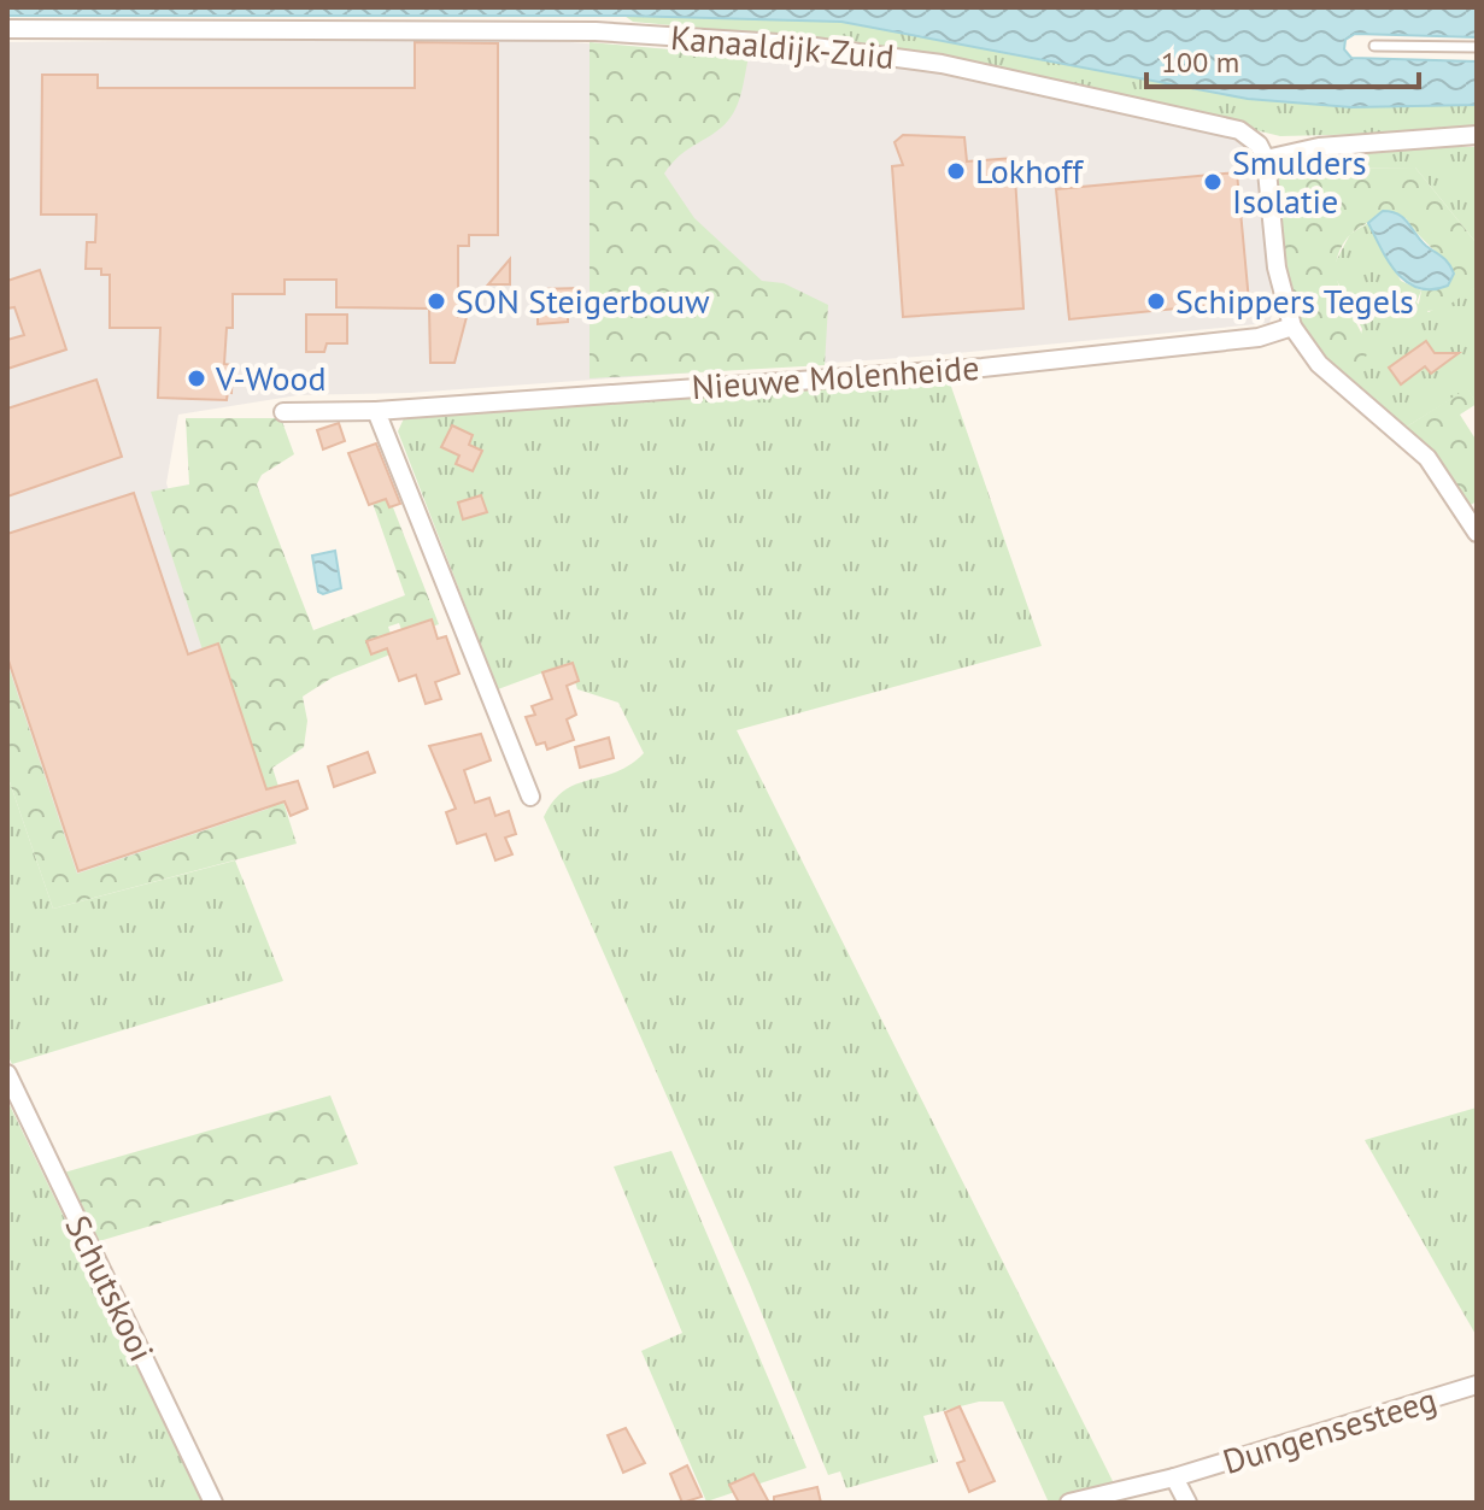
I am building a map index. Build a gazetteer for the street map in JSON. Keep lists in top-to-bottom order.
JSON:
{
  "streets": {
    "street": [
      "Kanaaldijk-Zuid",
      "Nieuwe Molenheide",
      "Schutskooi",
      "Dungensesteeg"
    ]
  },
  "places": [
    "Lokhoff",
    "Smulders Isolatie",
    "SON Steigerbouw",
    "Schippers Tegels",
    "V-Wood"
  ],
  "scale_bar": "100 m"
}
